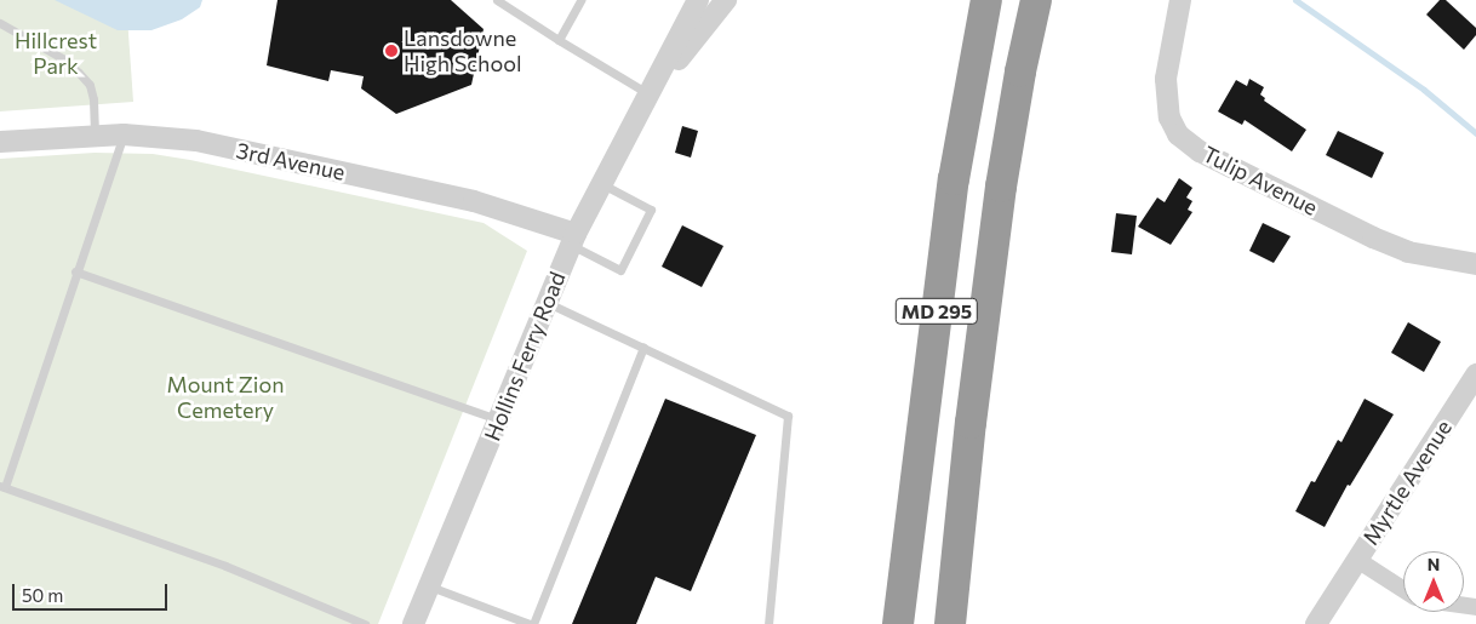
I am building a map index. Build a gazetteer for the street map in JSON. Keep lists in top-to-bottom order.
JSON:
{
  "streets": {
    "highway": ["MD 295"],
    "street": [
      "3rd Avenue",
      "Tulip Avenue",
      "Hollins Ferry Road",
      "Myrtle Avenue"
    ]
  },
  "crossings": [
    ["3rd Avenue", "Hollins Ferry Road"]
  ],
  "parks": ["Hillcrest Park", "Mount Zion Cemetery"],
  "places": ["Lansdowne High School"],
  "scale_bar": "50 m",
  "north": "top"
}
